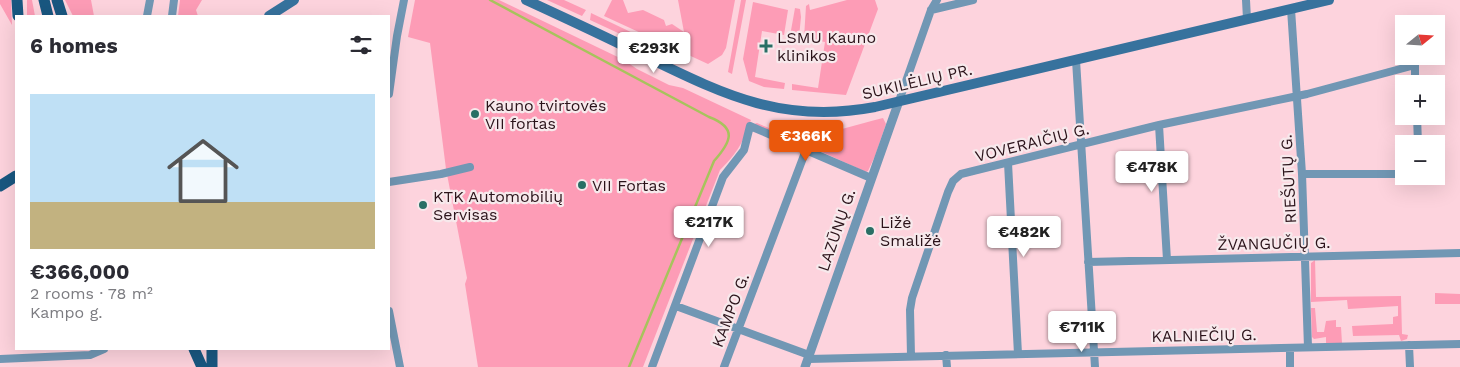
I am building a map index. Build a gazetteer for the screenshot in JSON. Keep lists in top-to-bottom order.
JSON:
{
  "streets": {
    "main road": ["SUKILĖLIŲ PR."],
    "street": [
      "VOVERAIČIŲ G.",
      "RIEŠUTŲ G.",
      "LAZŪNŲ G.",
      "ŽVANGUČIŲ G.",
      "KAMPO G.",
      "KALNIEČIŲ G."
    ]
  },
  "crossings": [
    ["SUKILĖLIŲ PR.", "RIEŠUTŲ G."],
    ["SUKILĖLIŲ PR.", "LAZŪNŲ G."],
    ["VOVERAIČIŲ G.", "RIEŠUTŲ G."],
    ["VOVERAIČIŲ G.", "KALNIEČIŲ G."],
    ["RIEŠUTŲ G.", "ŽVANGUČIŲ G."],
    ["RIEŠUTŲ G.", "KALNIEČIŲ G."],
    ["LAZŪNŲ G.", "KALNIEČIŲ G."]
  ],
  "places": {
    "health": ["LSMU Kauno klinikos"],
    "other": [
      "Kauno tvirtovės VII fortas",
      "VII Fortas",
      "KTK Automobilių Servisas",
      "Ližė Smaližė"
    ]
  },
  "north": "right",
  "page": {
    "map_buttons": ["+", "−"],
    "heading": "6 homes",
    "price": [
      "€293K",
      "€366K",
      "€478K",
      "€217K",
      "€482K",
      "€711K"
    ],
    "list": [
      {
        "name": "€366,000",
        "note": "2 rooms · 78 m² · Kampo g."
      }
    ]
  }
}
